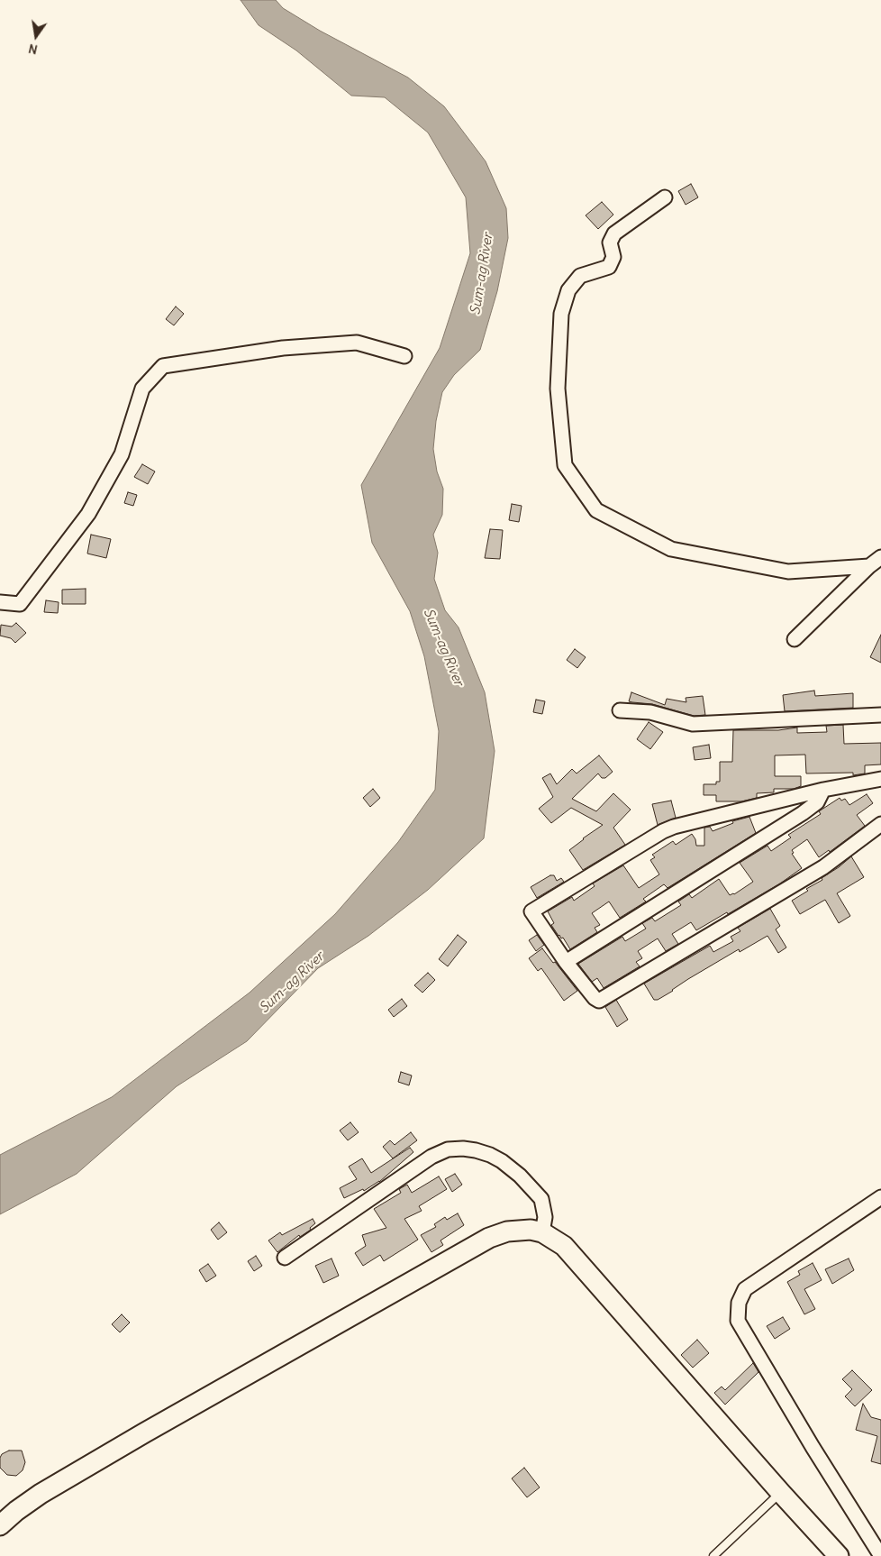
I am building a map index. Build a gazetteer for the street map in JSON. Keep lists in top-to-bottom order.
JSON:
{
  "water": ["Sum-ag River"],
  "north": "bottom"
}
